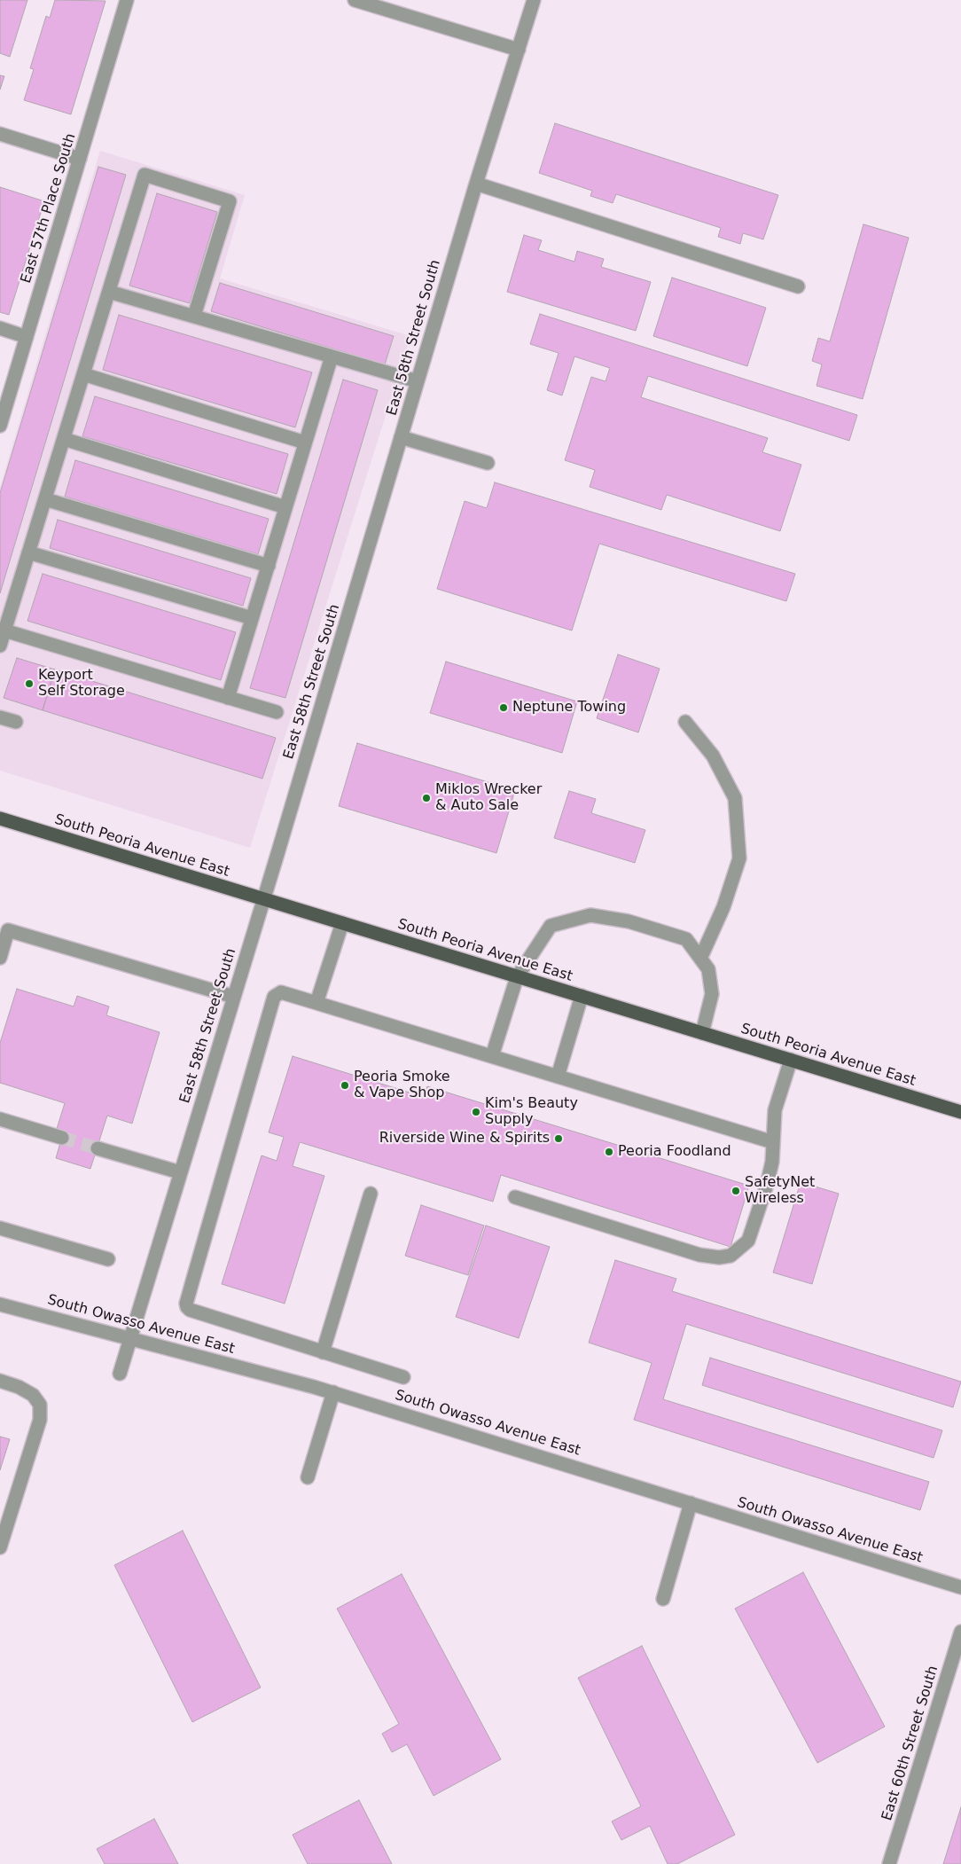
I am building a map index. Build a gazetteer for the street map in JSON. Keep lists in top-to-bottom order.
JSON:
{
  "streets": {
    "main road": ["South Peoria Avenue East"],
    "street": [
      "East 57th Place South",
      "East 58th Street South",
      "South Owasso Avenue East",
      "East 60th Street South"
    ]
  },
  "crossings": [
    ["East 58th Street South", "South Peoria Avenue East"],
    ["East 58th Street South", "South Owasso Avenue East"]
  ],
  "places": [
    "Keyport Self Storage",
    "Neptune Towing",
    "Miklos Wrecker & Auto Sale",
    "Peoria Smoke & Vape Shop",
    "Kim's Beauty Supply",
    "Riverside Wine & Spirits",
    "Peoria Foodland",
    "SafetyNet Wireless"
  ]
}
